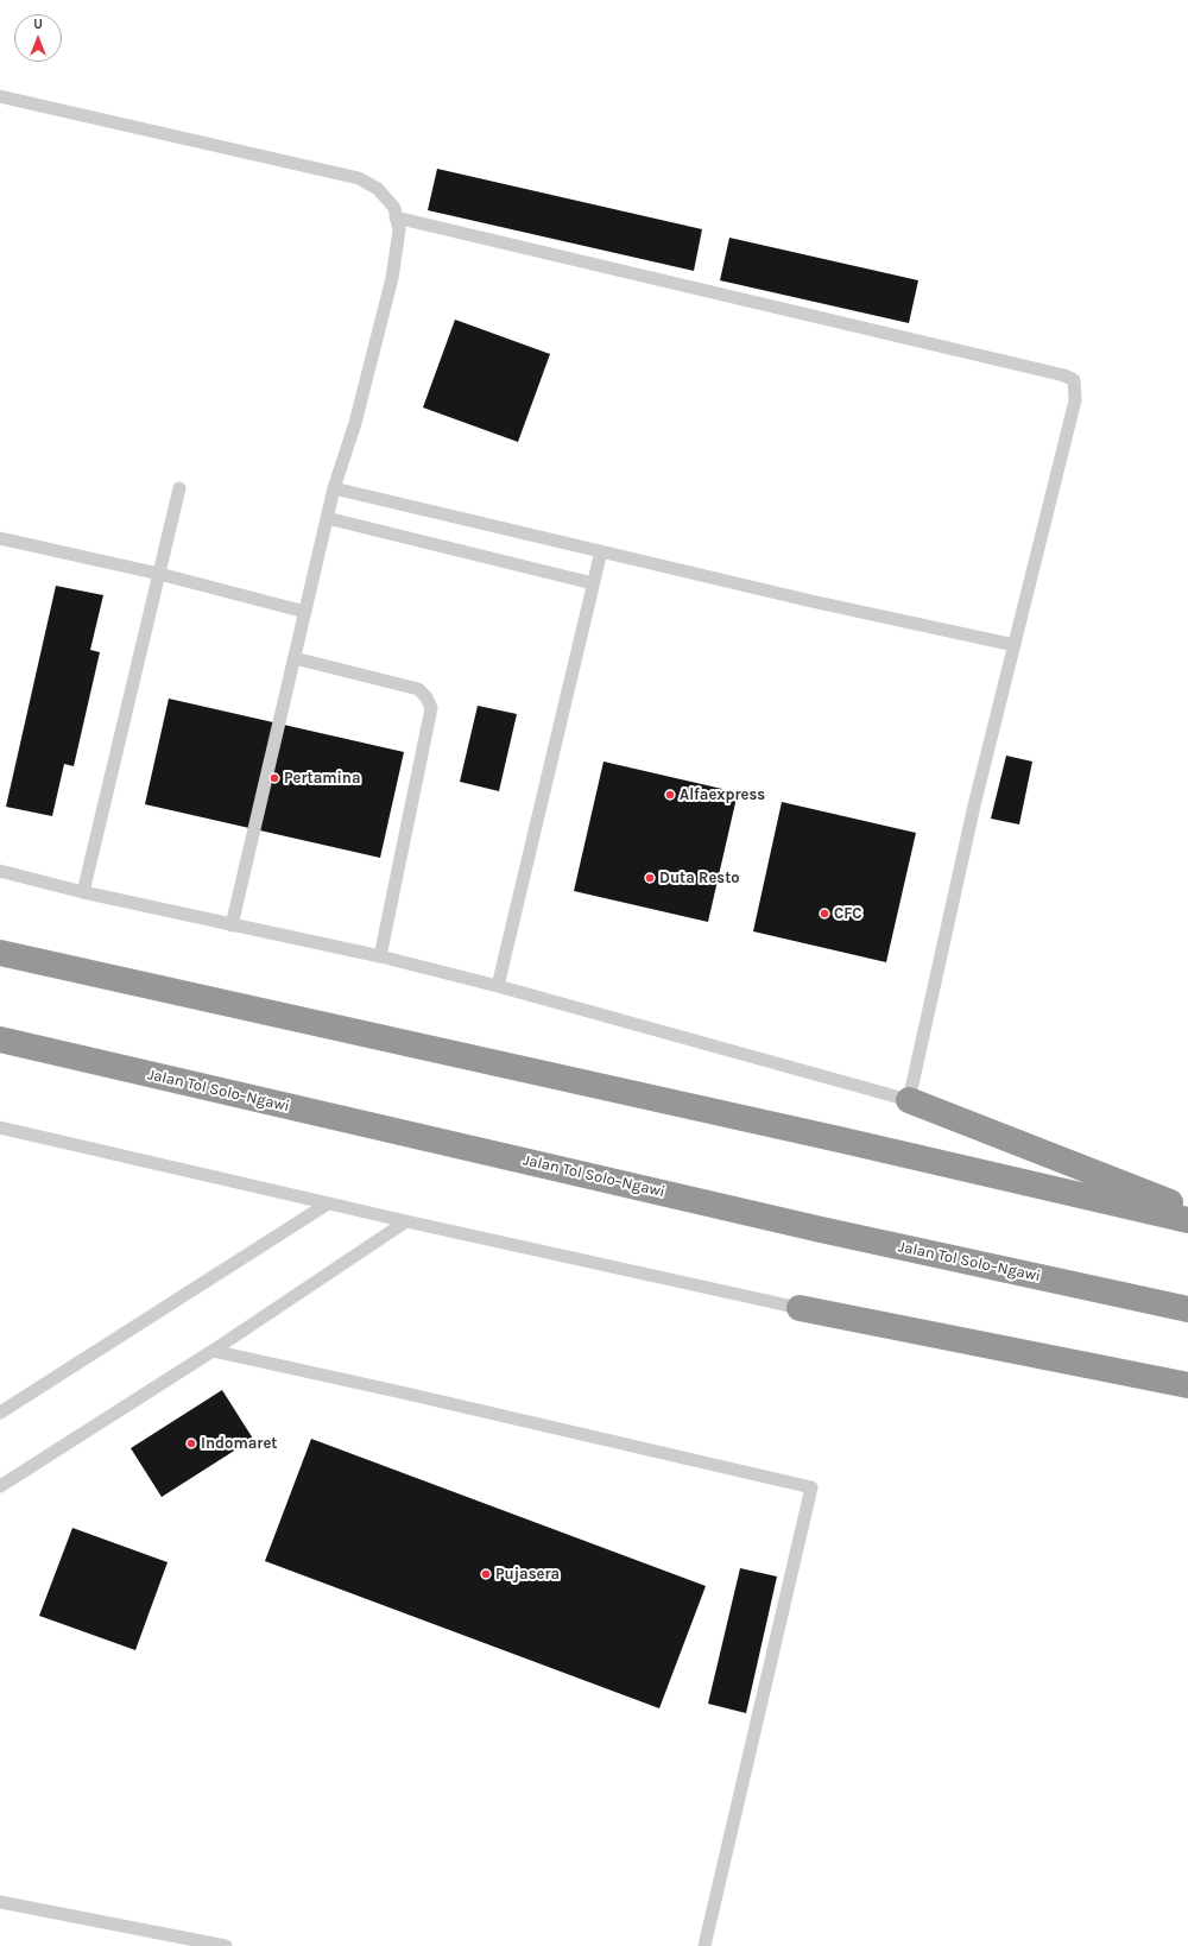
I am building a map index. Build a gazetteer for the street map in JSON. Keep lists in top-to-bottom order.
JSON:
{
  "streets": {
    "highway": ["Jalan Tol Solo–Ngawi"]
  },
  "places": [
    "Pertamina",
    "Alfaexpress",
    "Duta Resto",
    "CFC",
    "Indomaret",
    "Pujasera"
  ],
  "north": "top"
}
